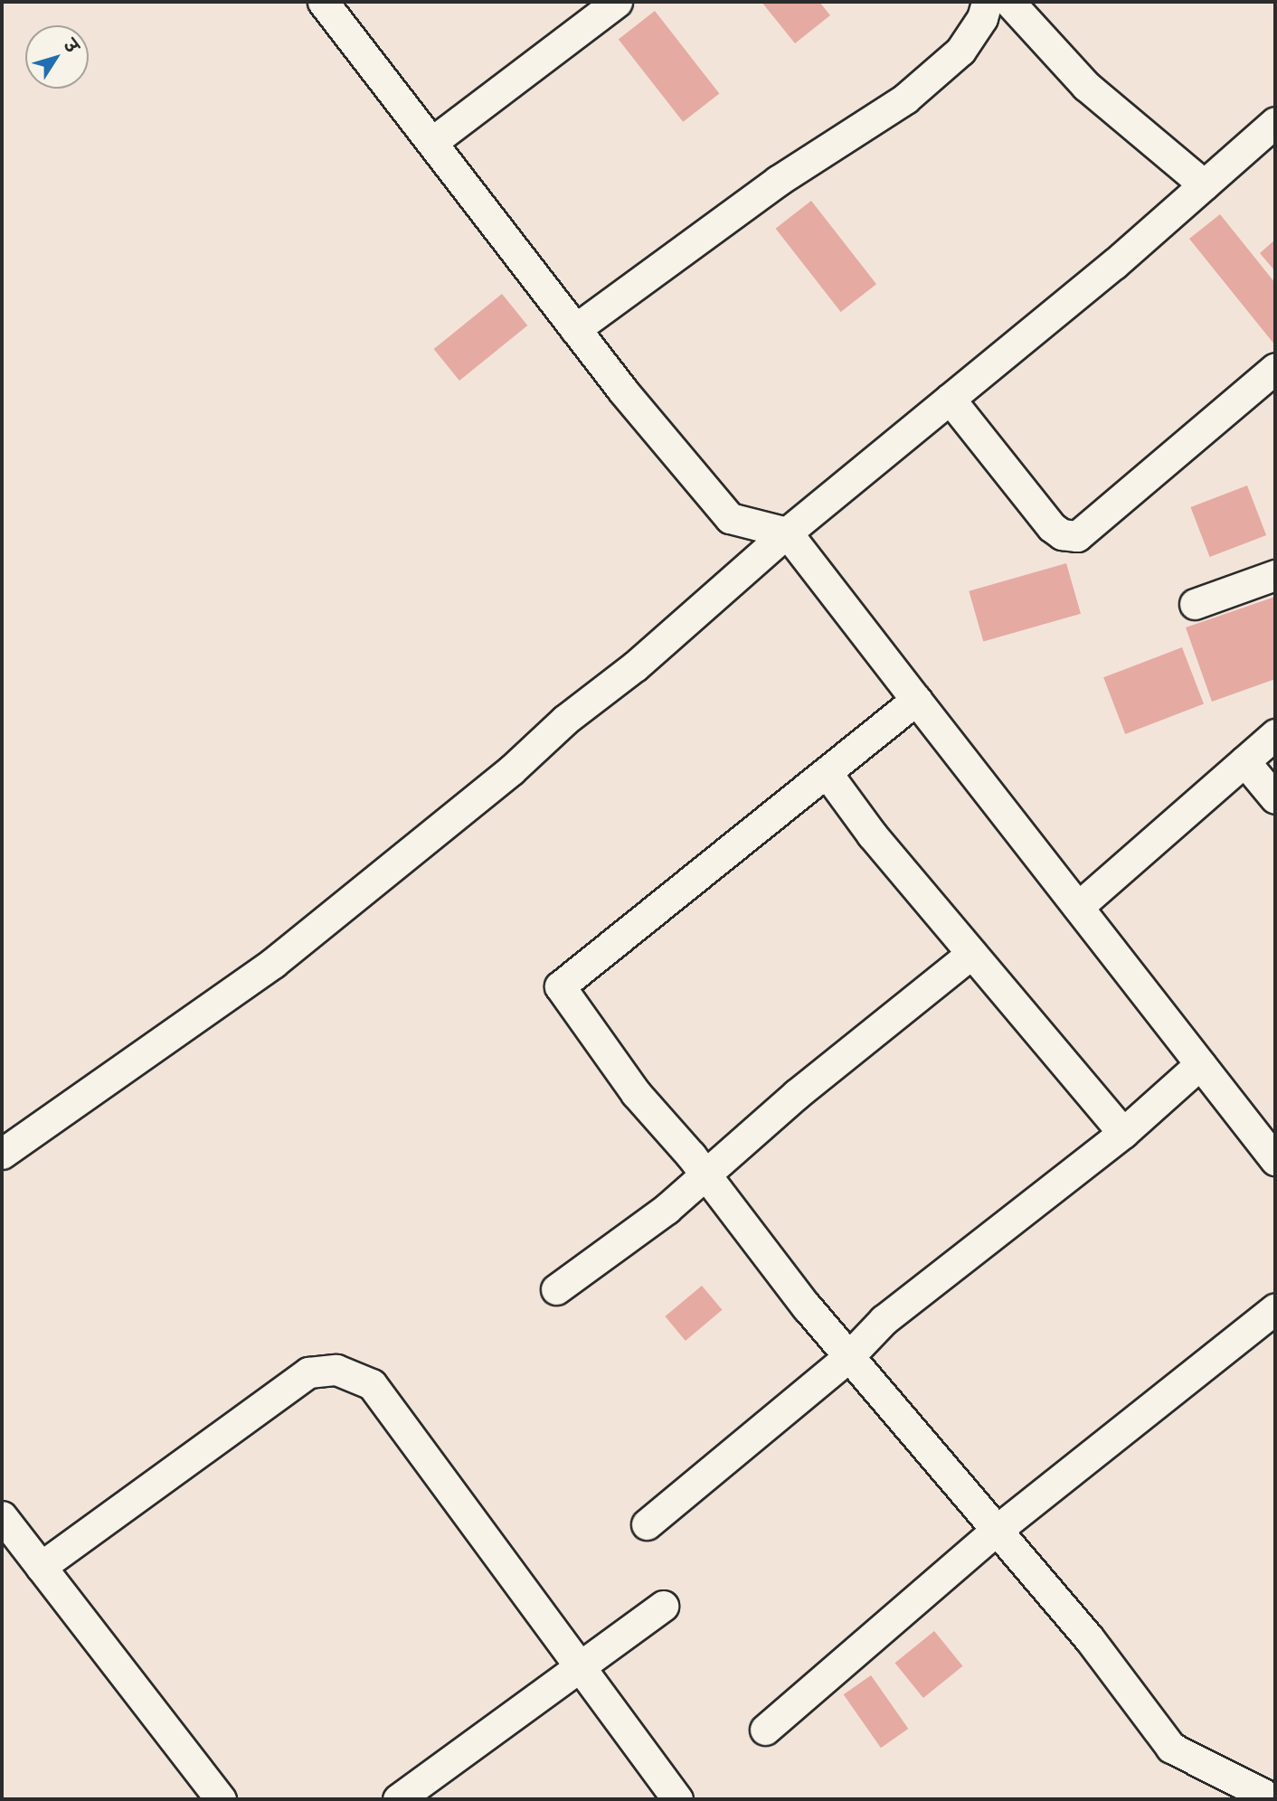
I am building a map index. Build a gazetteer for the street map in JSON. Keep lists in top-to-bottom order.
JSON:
{
  "north": "top right"
}
